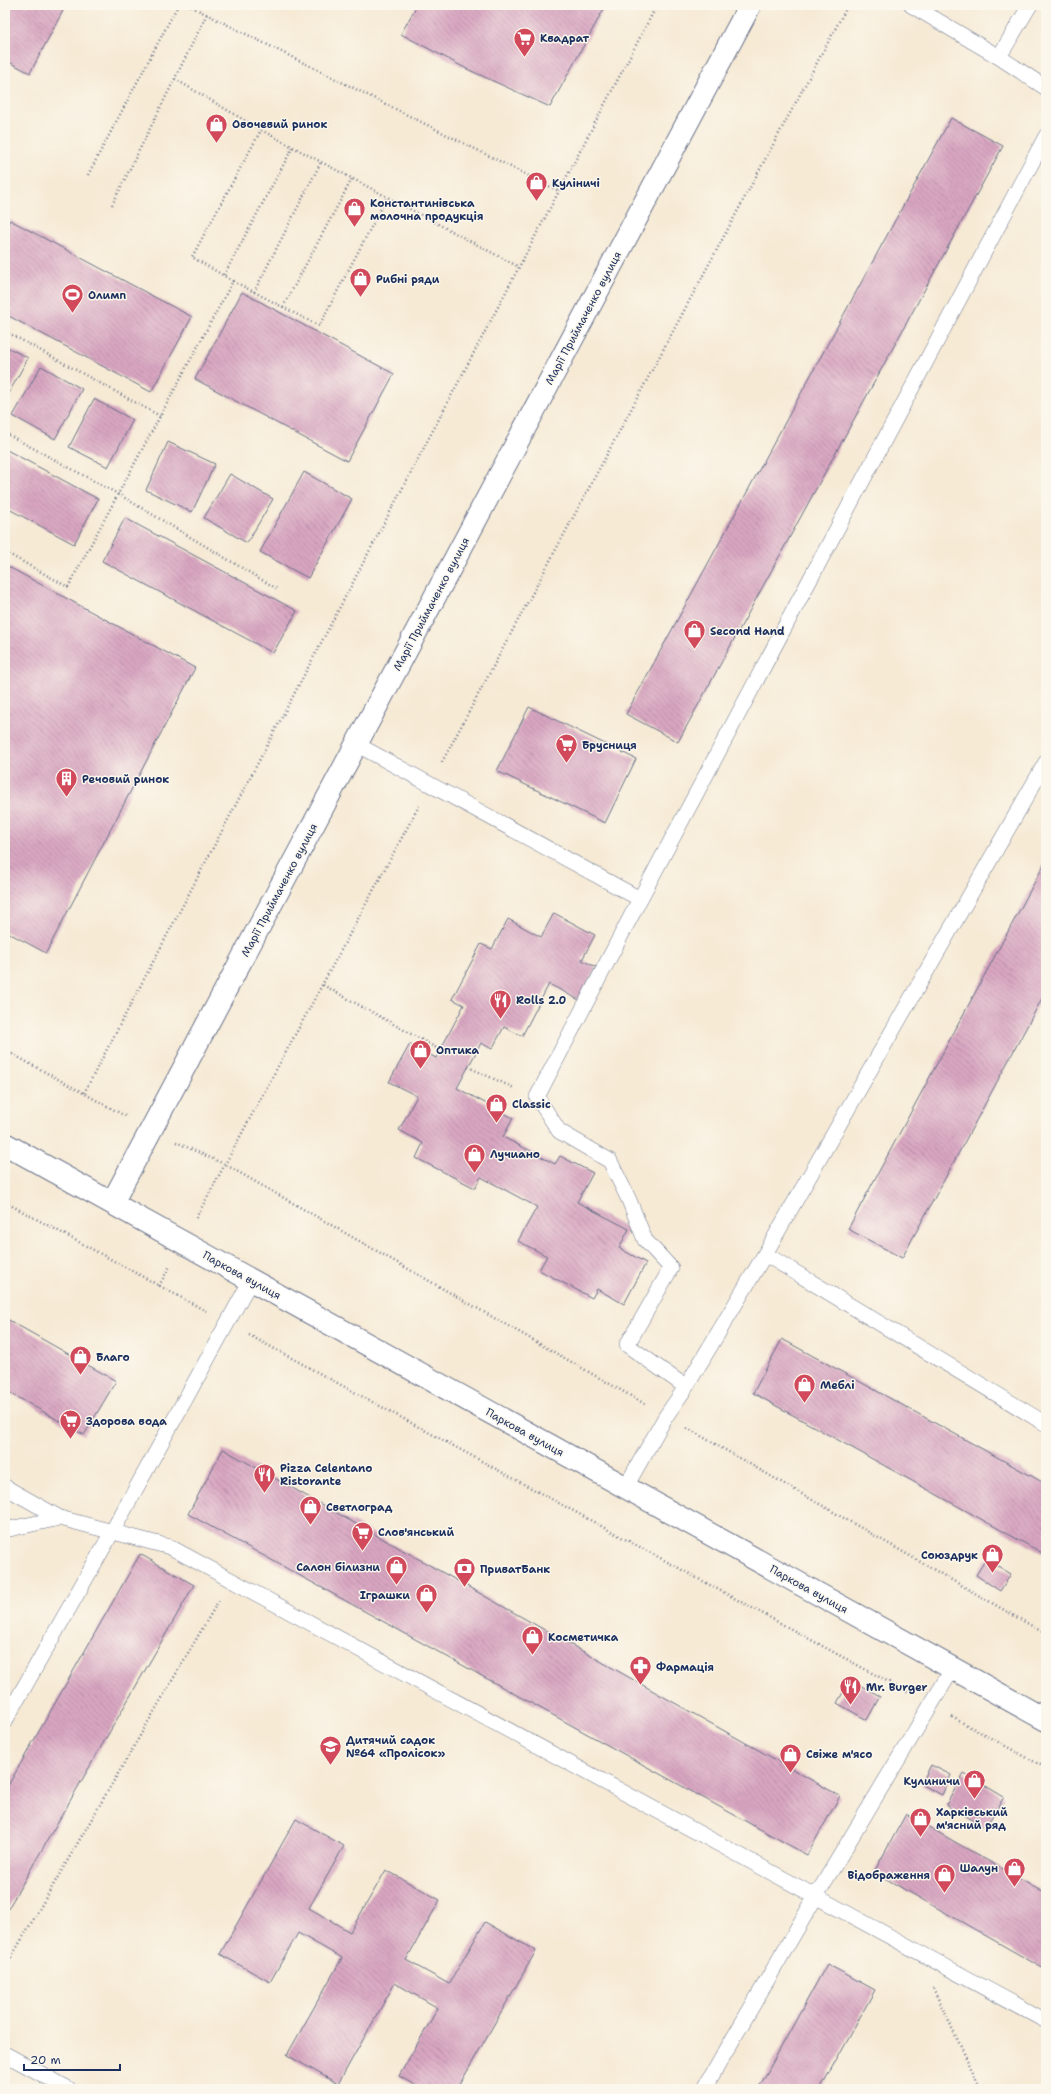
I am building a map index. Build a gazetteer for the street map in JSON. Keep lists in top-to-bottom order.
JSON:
{
  "streets": {
    "street": ["Марії Приймаченко вулиця", "Паркова вулиця"]
  },
  "crossings": [
    ["Марії Приймаченко вулиця", "Паркова вулиця"]
  ],
  "places": {
    "supermarket": [
      "Квадрат",
      "Брусниця",
      "Здорова вода",
      "Слов'янський"
    ],
    "shop": [
      "Овочевий ринок",
      "Куліничі",
      "Константинівська молочна продукція",
      "Рибні ряди",
      "Second Hand",
      "Оптика",
      "Classic",
      "Лучиано",
      "Благо",
      "Меблі",
      "Светлоград",
      "Союздрук",
      "Салон білизни",
      "Іграшки",
      "Косметичка",
      "Свіже м'ясо",
      "Кулиничи",
      "Харківський м'ясний ряд",
      "Шалун",
      "Відображення"
    ],
    "sports": ["Олимп"],
    "building": ["Речовий ринок"],
    "restaurant": ["Rolls 2.0", "Pizza Celentano Ristorante", "Mr. Burger"],
    "bank": ["ПриватБанк"],
    "pharmacy": ["Фармація"],
    "school or university": ["Дитячий садок №64 «Пролісок»"]
  },
  "scale_bar": "20 m"
}
